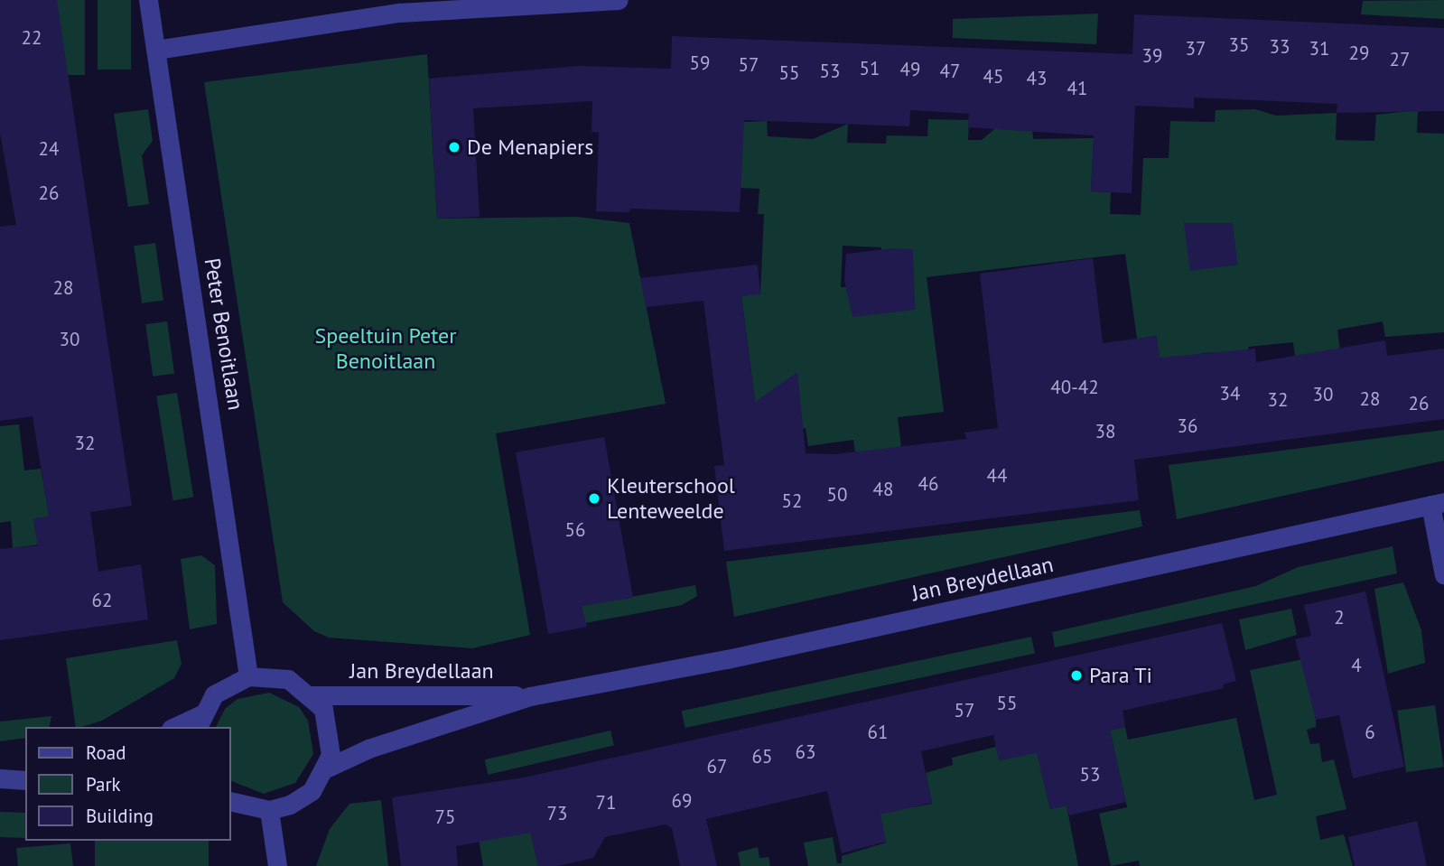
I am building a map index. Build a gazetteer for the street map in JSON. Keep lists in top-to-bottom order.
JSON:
{
  "streets": {
    "street": ["Peter Benoitlaan", "Jan Breydellaan"]
  },
  "parks": ["Speeltuin Peter Benoitlaan"],
  "places": ["De Menapiers", "Kleuterschool Lenteweelde", "Para Ti"],
  "house_numbers": [
    "22",
    "35",
    "33",
    "37",
    "31",
    "29",
    "39",
    "27",
    "59",
    "57",
    "51",
    "49",
    "53",
    "47",
    "55",
    "45",
    "43",
    "41",
    "24",
    "26",
    "28",
    "30",
    "40-42",
    "34",
    "30",
    "28",
    "32",
    "26",
    "36",
    "38",
    "32",
    "44",
    "46",
    "48",
    "50",
    "52",
    "56",
    "62",
    "2",
    "4",
    "55",
    "57",
    "61",
    "6",
    "63",
    "65",
    "67",
    "53",
    "69",
    "71",
    "73",
    "75"
  ],
  "legend": ["Road", "Park", "Building"]
}
